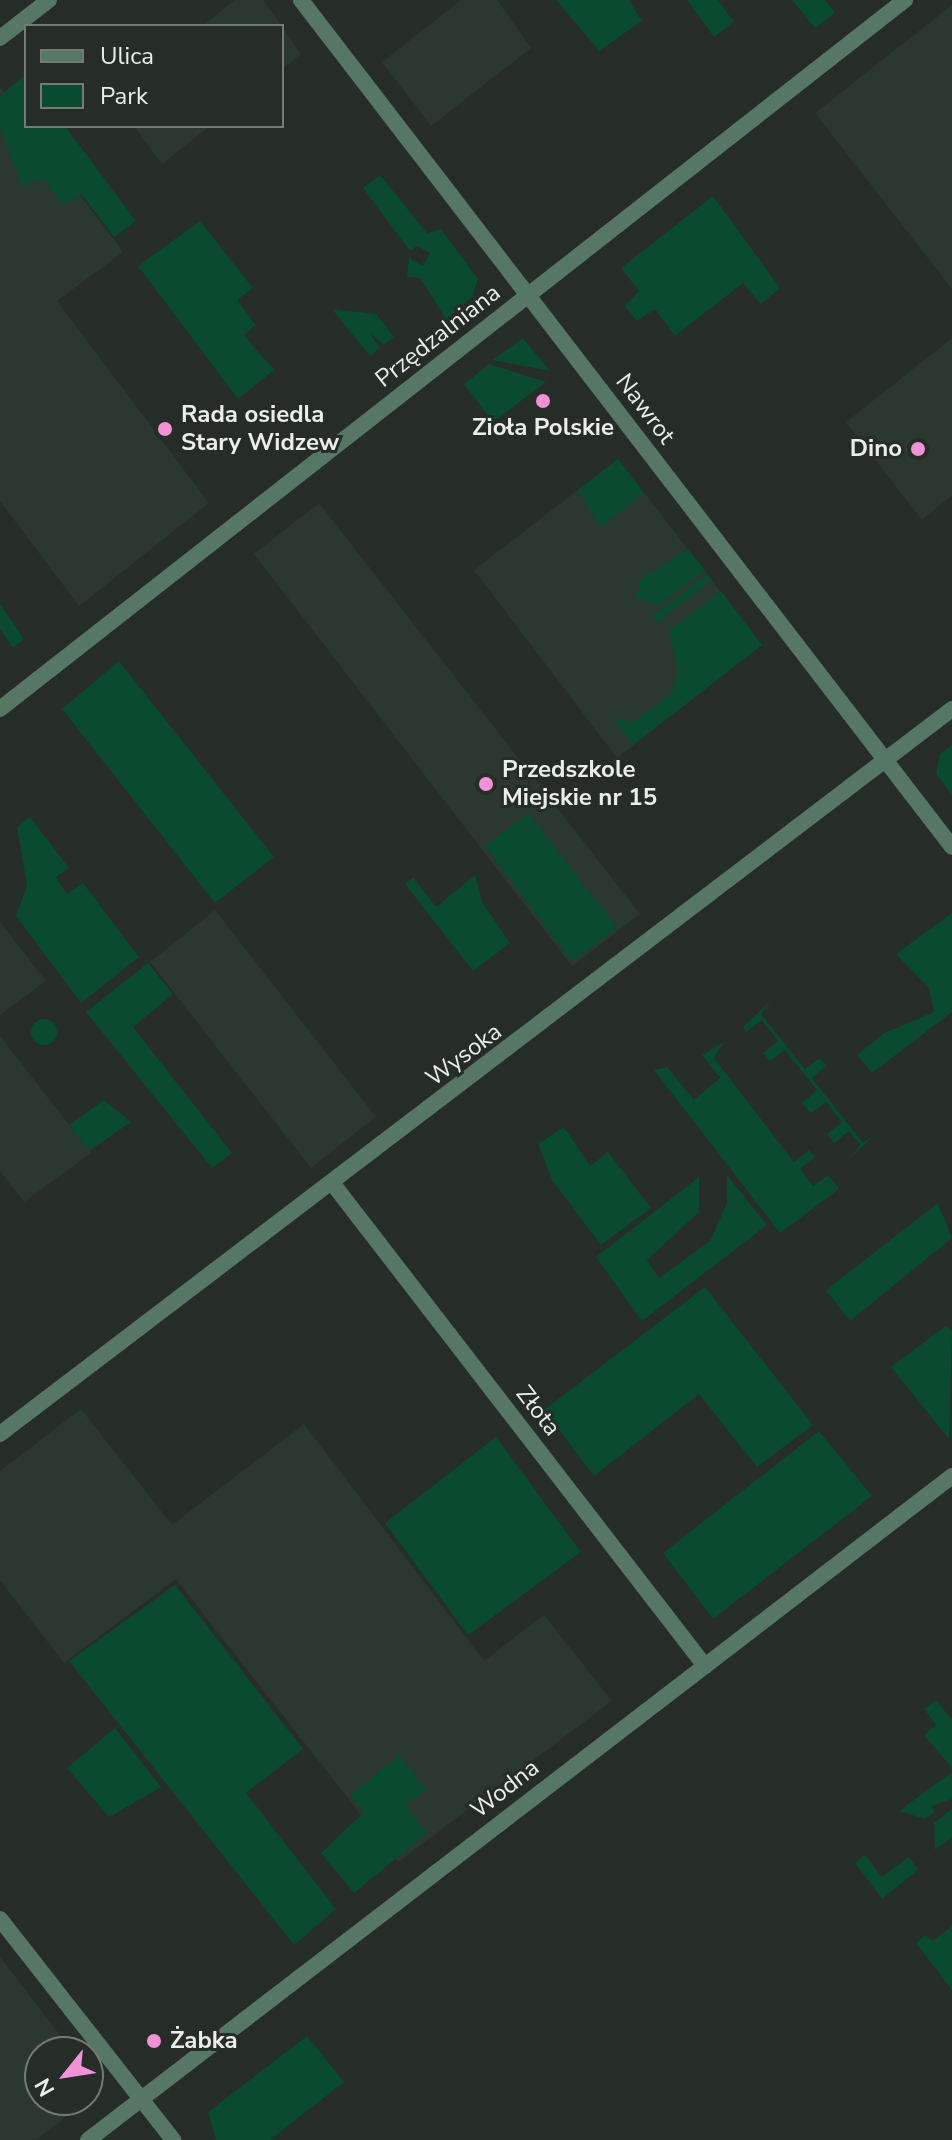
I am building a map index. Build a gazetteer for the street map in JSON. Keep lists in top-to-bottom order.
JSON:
{
  "streets": {
    "street": [
      "Przędzalniana",
      "Nawrot",
      "Wysoka",
      "Złota",
      "Wodna"
    ]
  },
  "crossings": [
    ["Przędzalniana", "Nawrot"],
    ["Nawrot", "Wysoka"],
    ["Wysoka", "Złota"],
    ["Złota", "Wodna"]
  ],
  "places": [
    "Zioła Polskie",
    "Rada osiedla Stary Widzew",
    "Dino",
    "Przedszkole Miejskie nr 15",
    "Żabka"
  ],
  "legend": ["Ulica", "Park"],
  "north": "bottom left"
}
